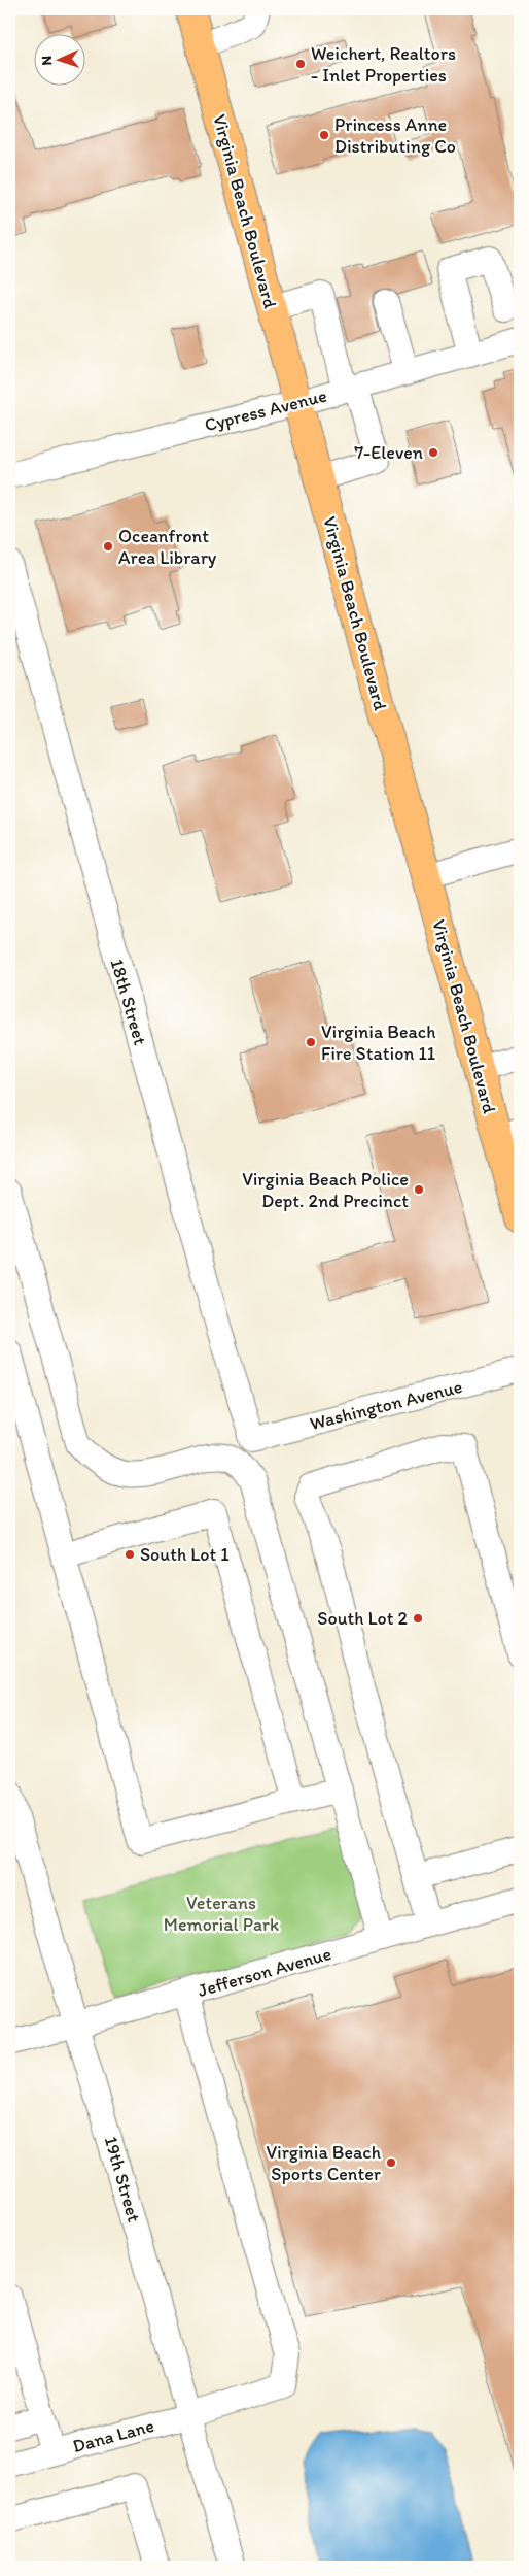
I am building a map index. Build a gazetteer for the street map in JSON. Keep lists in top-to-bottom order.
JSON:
{
  "streets": {
    "main road": ["Virginia Beach Boulevard"],
    "street": [
      "Cypress Avenue",
      "18th Street",
      "Washington Avenue",
      "Jefferson Avenue",
      "19th Street",
      "Dana Lane"
    ]
  },
  "crossings": [
    ["Virginia Beach Boulevard", "Cypress Avenue"],
    ["18th Street", "Washington Avenue"],
    ["Jefferson Avenue", "19th Street"],
    ["Jefferson Avenue", "Dana Lane"],
    ["19th Street", "Dana Lane"]
  ],
  "parks": ["Veterans Memorial Park"],
  "places": [
    "Weichert, Realtors - Inlet Properties",
    "Princess Anne Distributing Co",
    "7-Eleven",
    "Oceanfront Area Library",
    "Virginia Beach Fire Station 11",
    "Virginia Beach Police Dept. 2nd Precinct",
    "South Lot 1",
    "South Lot 2",
    "Virginia Beach Sports Center"
  ],
  "north": "left"
}
